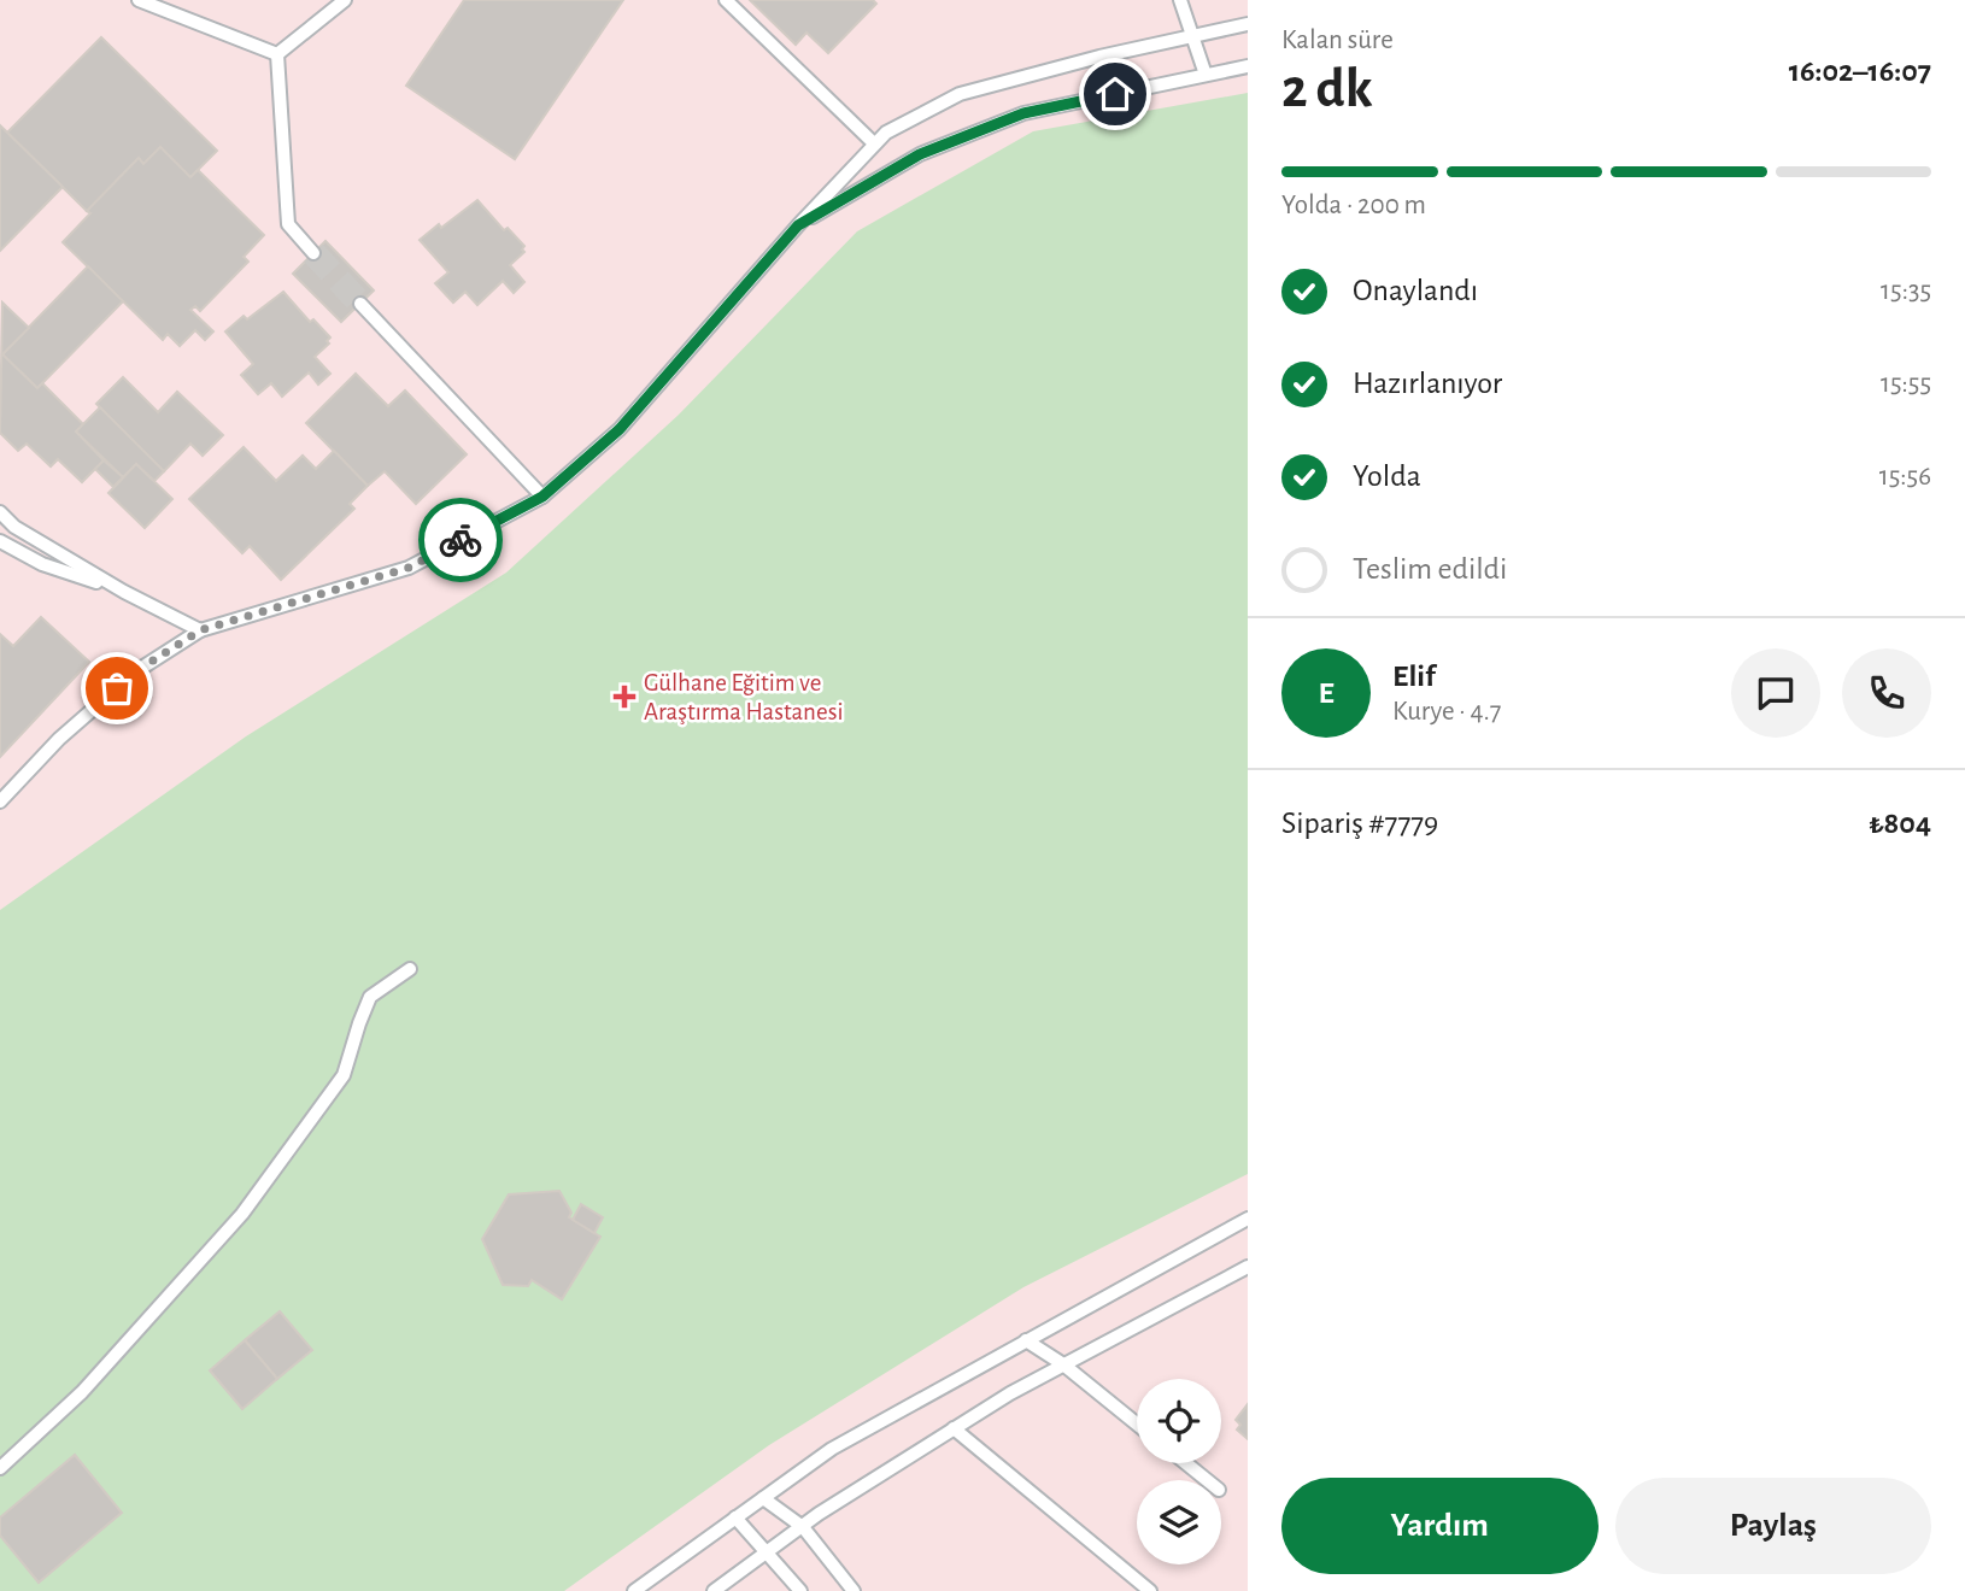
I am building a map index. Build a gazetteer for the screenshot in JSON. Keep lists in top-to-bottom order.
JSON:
{
  "places": {
    "health": ["Gülhane Eğitim ve Araştırma Hastanesi"]
  },
  "page": {
    "heading": ["2 dk", "Kalan süre", "16:02–16:07"],
    "panel": [
      "Elif",
      "Kurye · 4.7",
      "Sipariş #7779",
      "₺804"
    ],
    "bar": "Yolda · 200 m",
    "list": [
      ["Onaylandı", "15:35"],
      ["Hazırlanıyor", "15:55"],
      ["Yolda", "15:56"],
      "Teslim edildi"
    ],
    "round": "E",
    "buttons": ["Yardım", "Paylaş"]
  }
}
